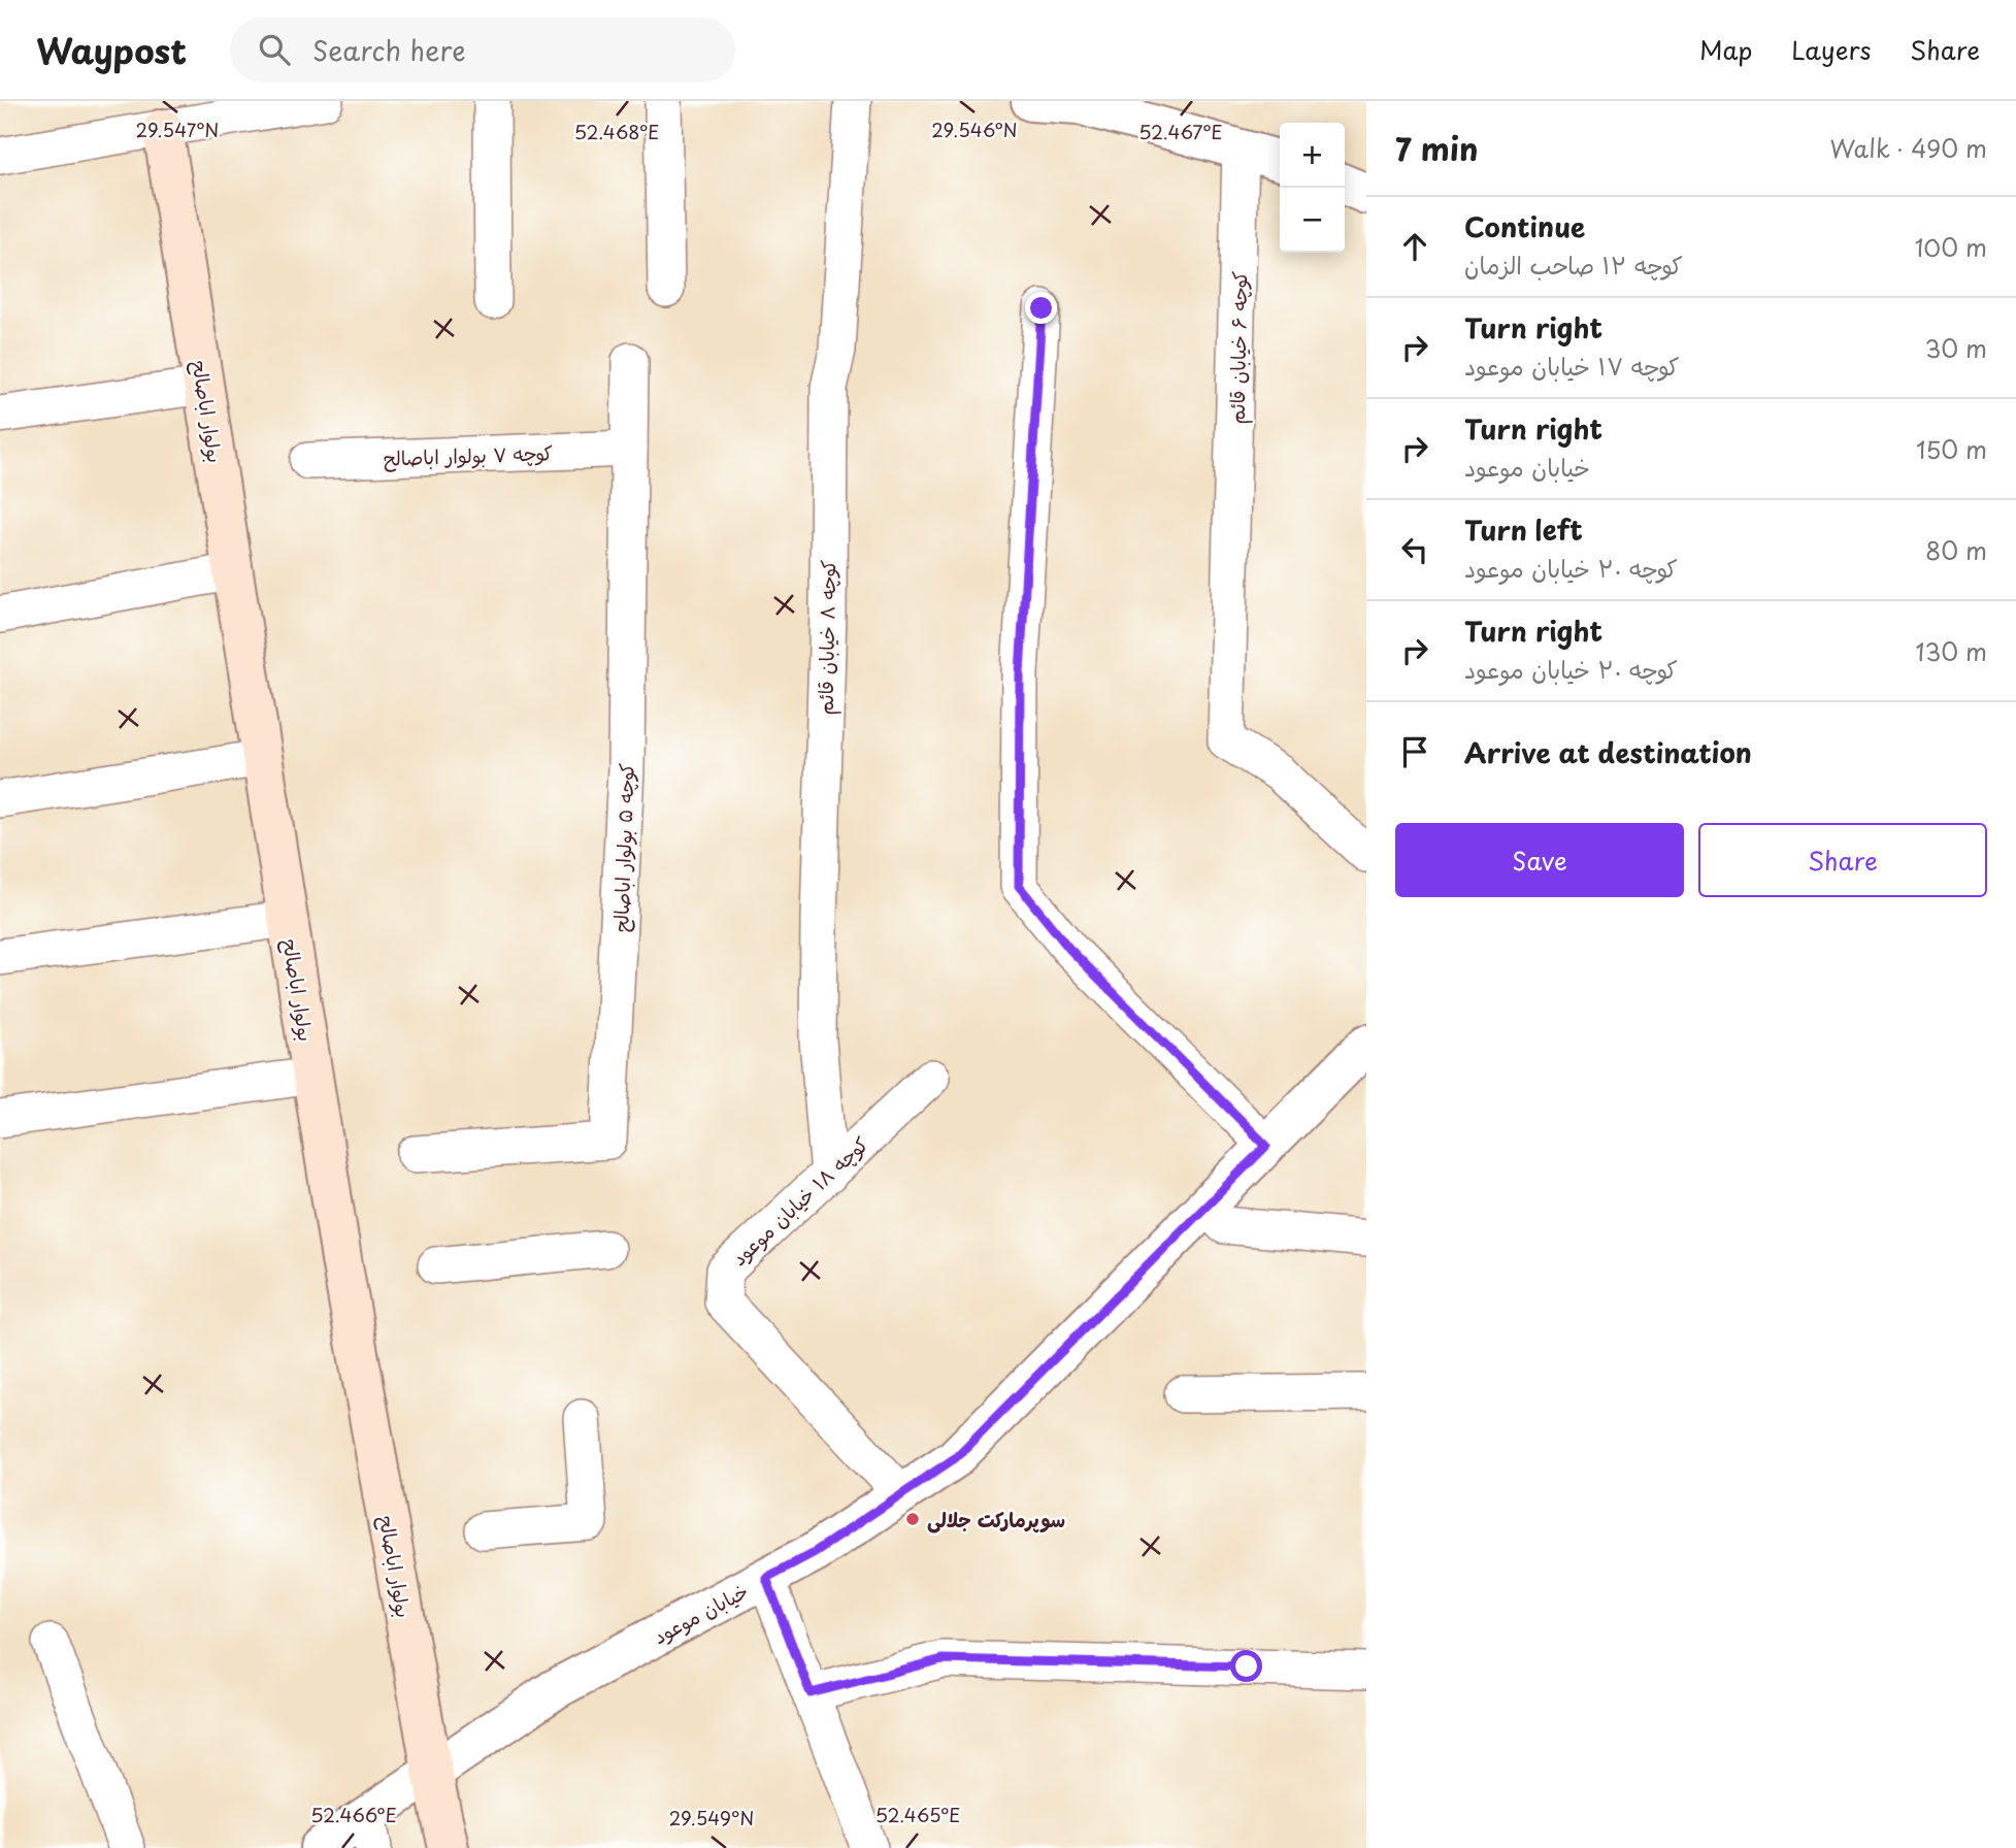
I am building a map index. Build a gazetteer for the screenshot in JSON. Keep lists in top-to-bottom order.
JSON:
{
  "streets": {
    "main road": ["بولوار اباصالح"],
    "street": [
      "کوچه ۶ خیابان قائم",
      "کوچه ۷ بولوار اباصالح",
      "کوچه ۸ خیابان قائم",
      "کوچه ۵ بولوار اباصالح",
      "کوچه ۱۸ خیابان موعود",
      "خیابان موعود"
    ]
  },
  "crossings": [
    ["بولوار اباصالح", "خیابان موعود"],
    ["کوچه ۷ بولوار اباصالح", "کوچه ۵ بولوار اباصالح"],
    ["کوچه ۸ خیابان قائم", "کوچه ۱۸ خیابان موعود"],
    ["کوچه ۱۸ خیابان موعود", "خیابان موعود"]
  ],
  "places": ["سوپرمارکت جلالی"],
  "page": {
    "header": "Waypost",
    "search": "Search here",
    "nav": ["Map", "Layers", "Share"],
    "heading": ["7 min", "Walk · 490 m"],
    "map_buttons": ["+", "−"],
    "list": [
      ["Continue", "کوچه ۱۲ صاحب الزمان", "100 m"],
      ["Turn right", "کوچه ۱۷ خیابان موعود", "30 m"],
      ["Turn right", "خیابان موعود", "150 m"],
      ["Turn left", "کوچه ۲۰ خیابان موعود", "80 m"],
      ["Turn right", "کوچه ۲۰ خیابان موعود", "130 m"],
      "Arrive at destination"
    ],
    "buttons": ["Save", "Share"]
  },
  "coordinates": [
    "29.547°N",
    "29.546°N",
    "52.468°E",
    "52.467°E",
    "52.466°E",
    "52.465°E",
    "29.549°N"
  ]
}
